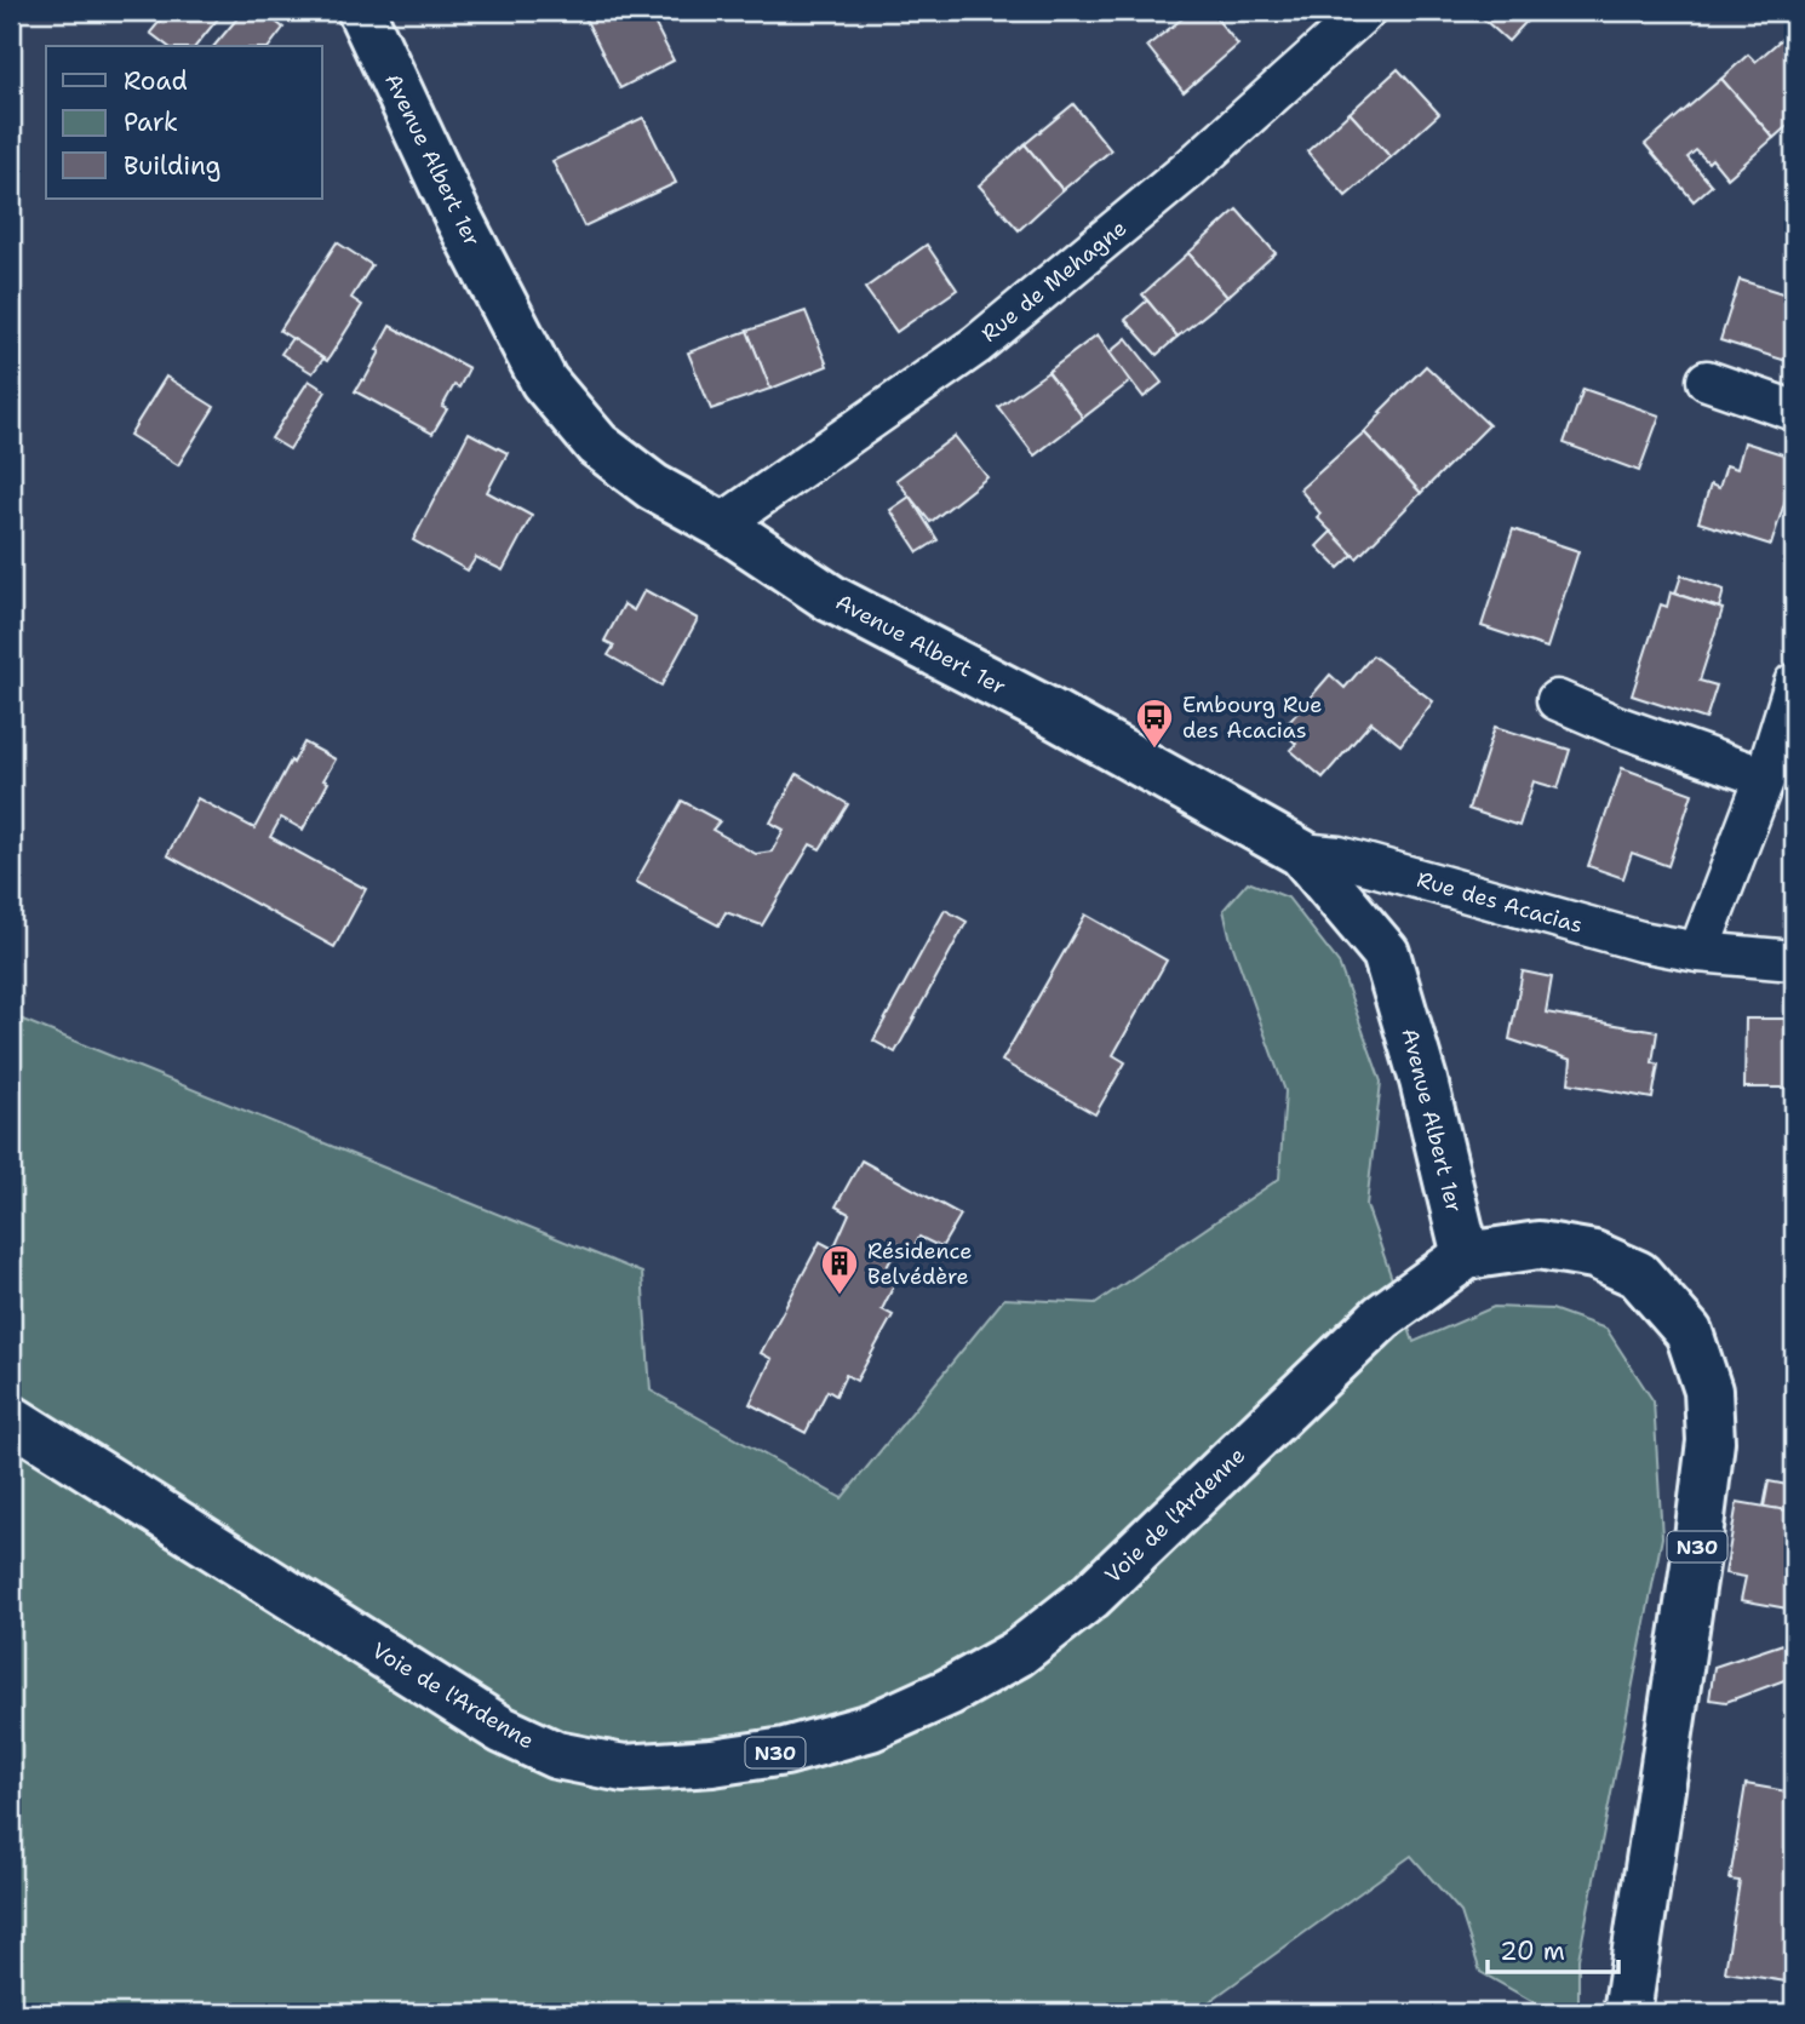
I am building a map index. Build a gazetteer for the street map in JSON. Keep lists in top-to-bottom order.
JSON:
{
  "streets": {
    "main road": ["Avenue Albert 1er", "Voie de l'Ardenne", "N30"],
    "street": ["Rue de Mehagne", "Rue des Acacias"]
  },
  "crossings": [
    ["Avenue Albert 1er", "Rue de Mehagne"],
    ["Avenue Albert 1er", "Rue des Acacias"],
    ["Avenue Albert 1er", "Voie de l'Ardenne"]
  ],
  "places": {
    "bus stop": ["Embourg Rue des Acacias"],
    "building": ["Résidence Belvédère"]
  },
  "legend": ["Road", "Park", "Building"],
  "scale_bar": "20 m"
}
